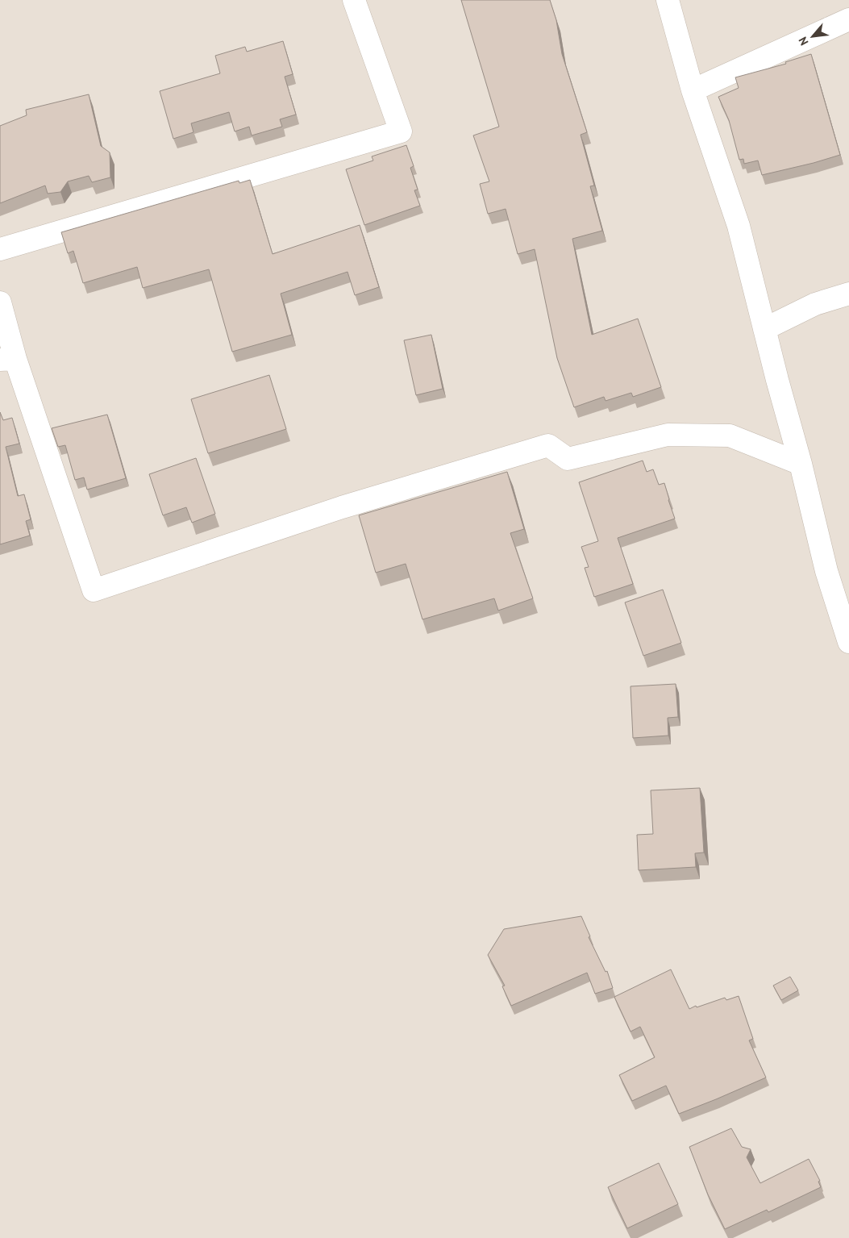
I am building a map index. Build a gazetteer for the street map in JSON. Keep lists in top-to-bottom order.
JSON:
{
  "north": "bottom left"
}
